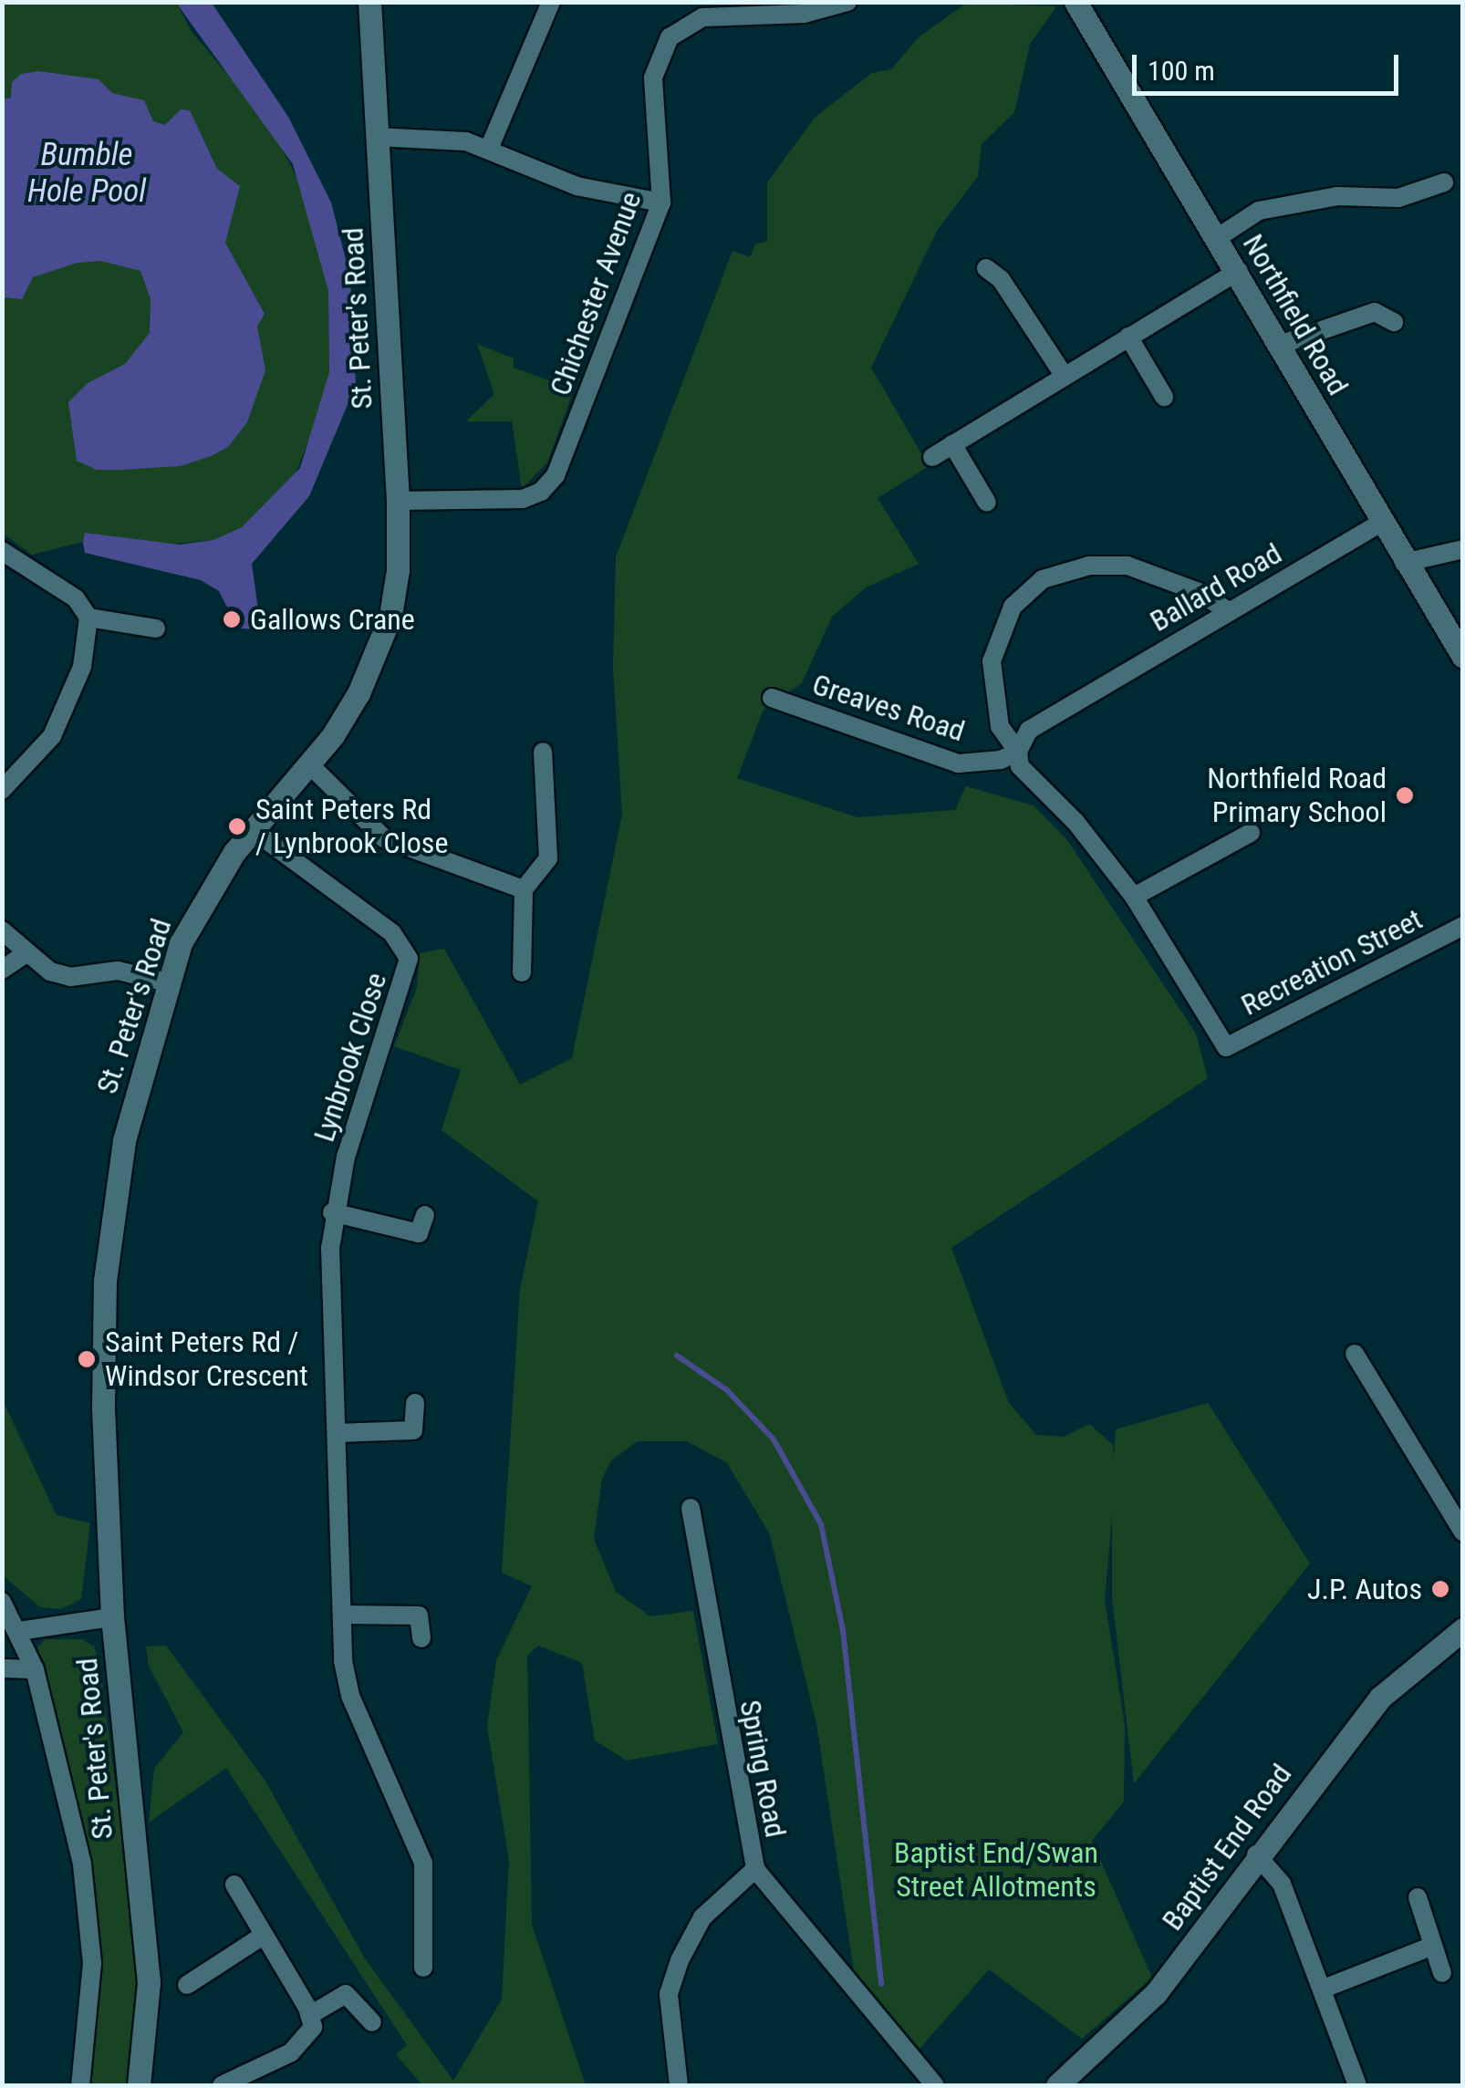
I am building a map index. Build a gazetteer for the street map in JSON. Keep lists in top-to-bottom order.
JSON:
{
  "streets": {
    "street": [
      "Chichester Avenue",
      "Northfield Road",
      "St. Peter's Road",
      "Ballard Road",
      "Greaves Road",
      "Recreation Street",
      "Lynbrook Close",
      "Spring Road",
      "Baptist End Road"
    ]
  },
  "crossings": [
    ["Chichester Avenue", "St. Peter's Road"],
    ["Northfield Road", "Ballard Road"],
    ["St. Peter's Road", "Lynbrook Close"],
    ["Ballard Road", "Greaves Road"]
  ],
  "water": ["Bumble Hole Pool"],
  "parks": ["Baptist End/Swan Street Allotments"],
  "places": [
    "Gallows Crane",
    "Northfield Road Primary School",
    "Saint Peters Rd / Lynbrook Close",
    "Saint Peters Rd / Windsor Crescent",
    "J.P. Autos"
  ],
  "scale_bar": "100 m"
}
